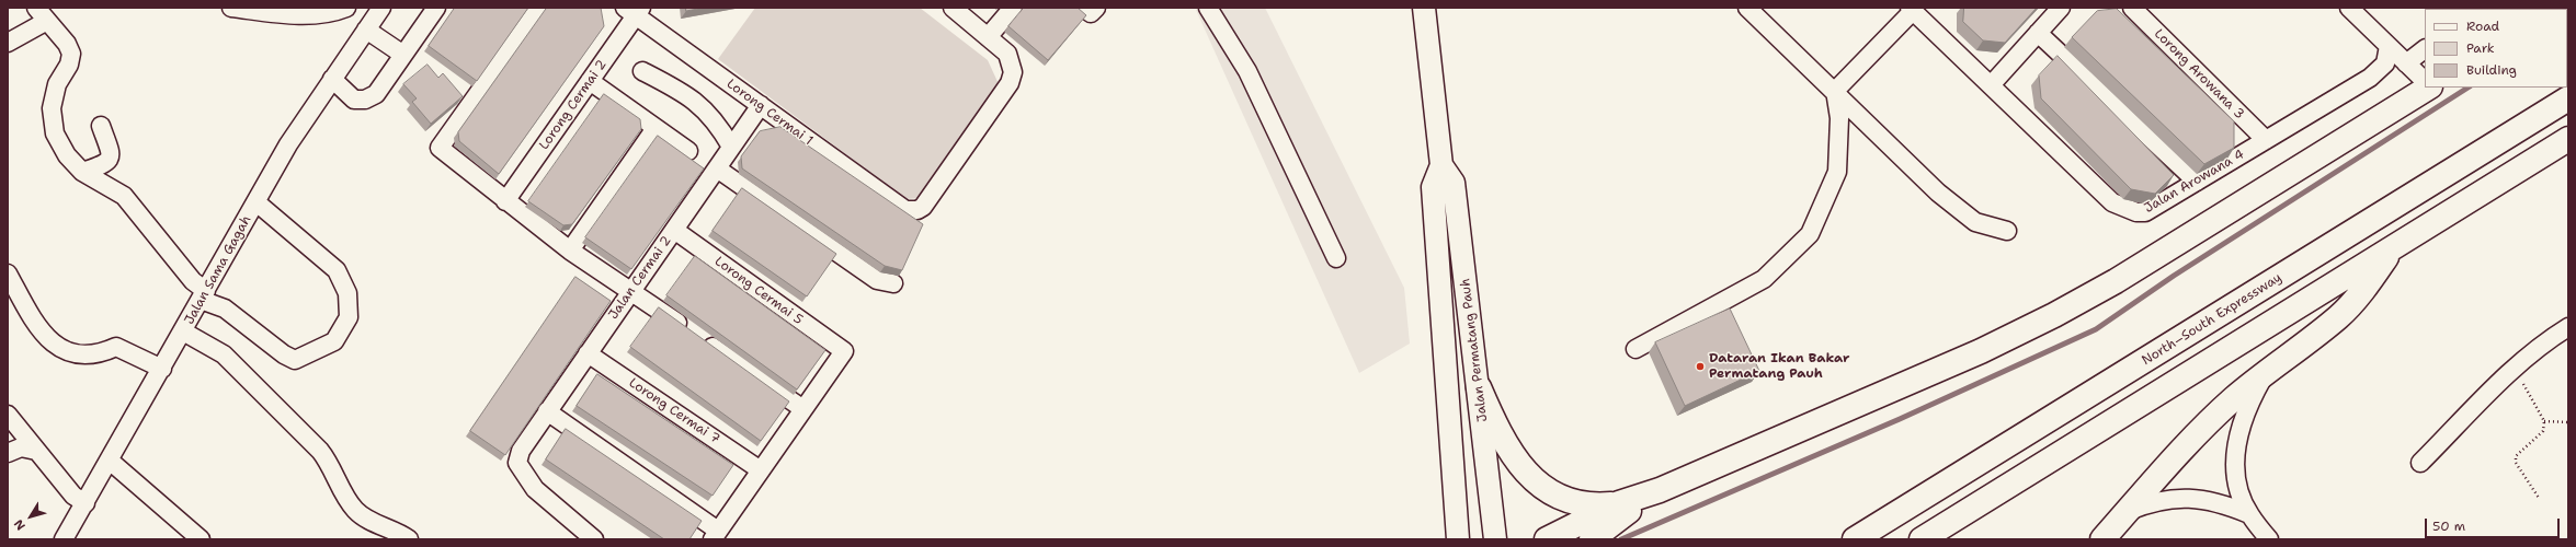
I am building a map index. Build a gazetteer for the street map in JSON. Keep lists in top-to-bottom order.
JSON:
{
  "streets": {
    "highway": ["North–South Expressway"],
    "main road": ["Jalan Permatang Pauh"],
    "street": [
      "Lorong Arowana 3",
      "Lorong Cermai 2",
      "Lorong Cermai 1",
      "Jalan Arowana 4",
      "Jalan Sama Gagah",
      "Jalan Cermai 2",
      "Lorong Cermai 5",
      "Lorong Cermai 7"
    ]
  },
  "crossings": [
    ["Lorong Arowana 3", "Jalan Arowana 4"],
    ["Lorong Cermai 2", "Lorong Cermai 1"],
    ["Lorong Cermai 1", "Jalan Cermai 2"],
    ["Jalan Cermai 2", "Lorong Cermai 5"],
    ["Jalan Cermai 2", "Lorong Cermai 7"]
  ],
  "places": ["Dataran Ikan Bakar Permatang Pauh"],
  "legend": ["Road", "Park", "Building"],
  "scale_bar": "50 m",
  "north": "bottom left"
}
